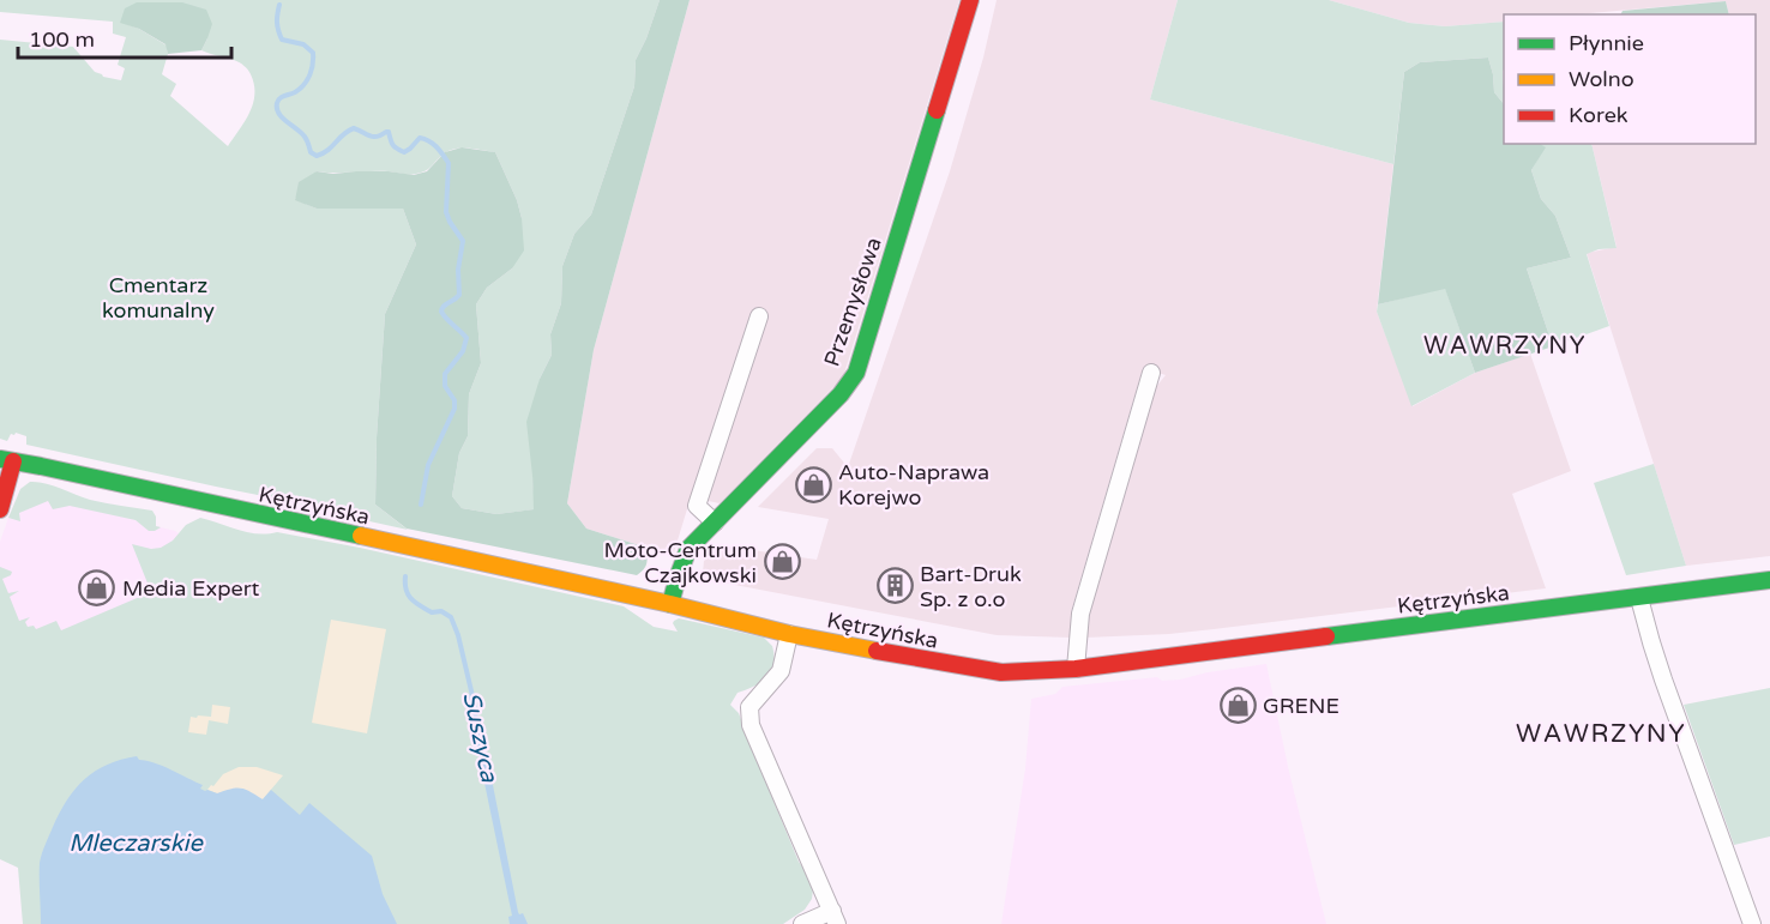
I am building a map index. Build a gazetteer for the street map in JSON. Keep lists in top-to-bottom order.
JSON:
{
  "streets": {
    "main road": ["Przemysłowa", "Kętrzyńska"]
  },
  "crossings": [
    ["Przemysłowa", "Kętrzyńska"]
  ],
  "districts": ["WAWRZYNY", "WAWRZYNY"],
  "water": ["Suszyca", "Mleczarskie"],
  "parks": ["Cmentarz komunalny"],
  "places": {
    "shop": [
      "Auto-Naprawa Korejwo",
      "Moto-Centrum Czajkowski",
      "Media Expert",
      "GRENE"
    ],
    "building": ["Bart-Druk Sp. z o.o"]
  },
  "legend": ["Płynnie", "Wolno", "Korek"],
  "scale_bar": "100 m"
}
